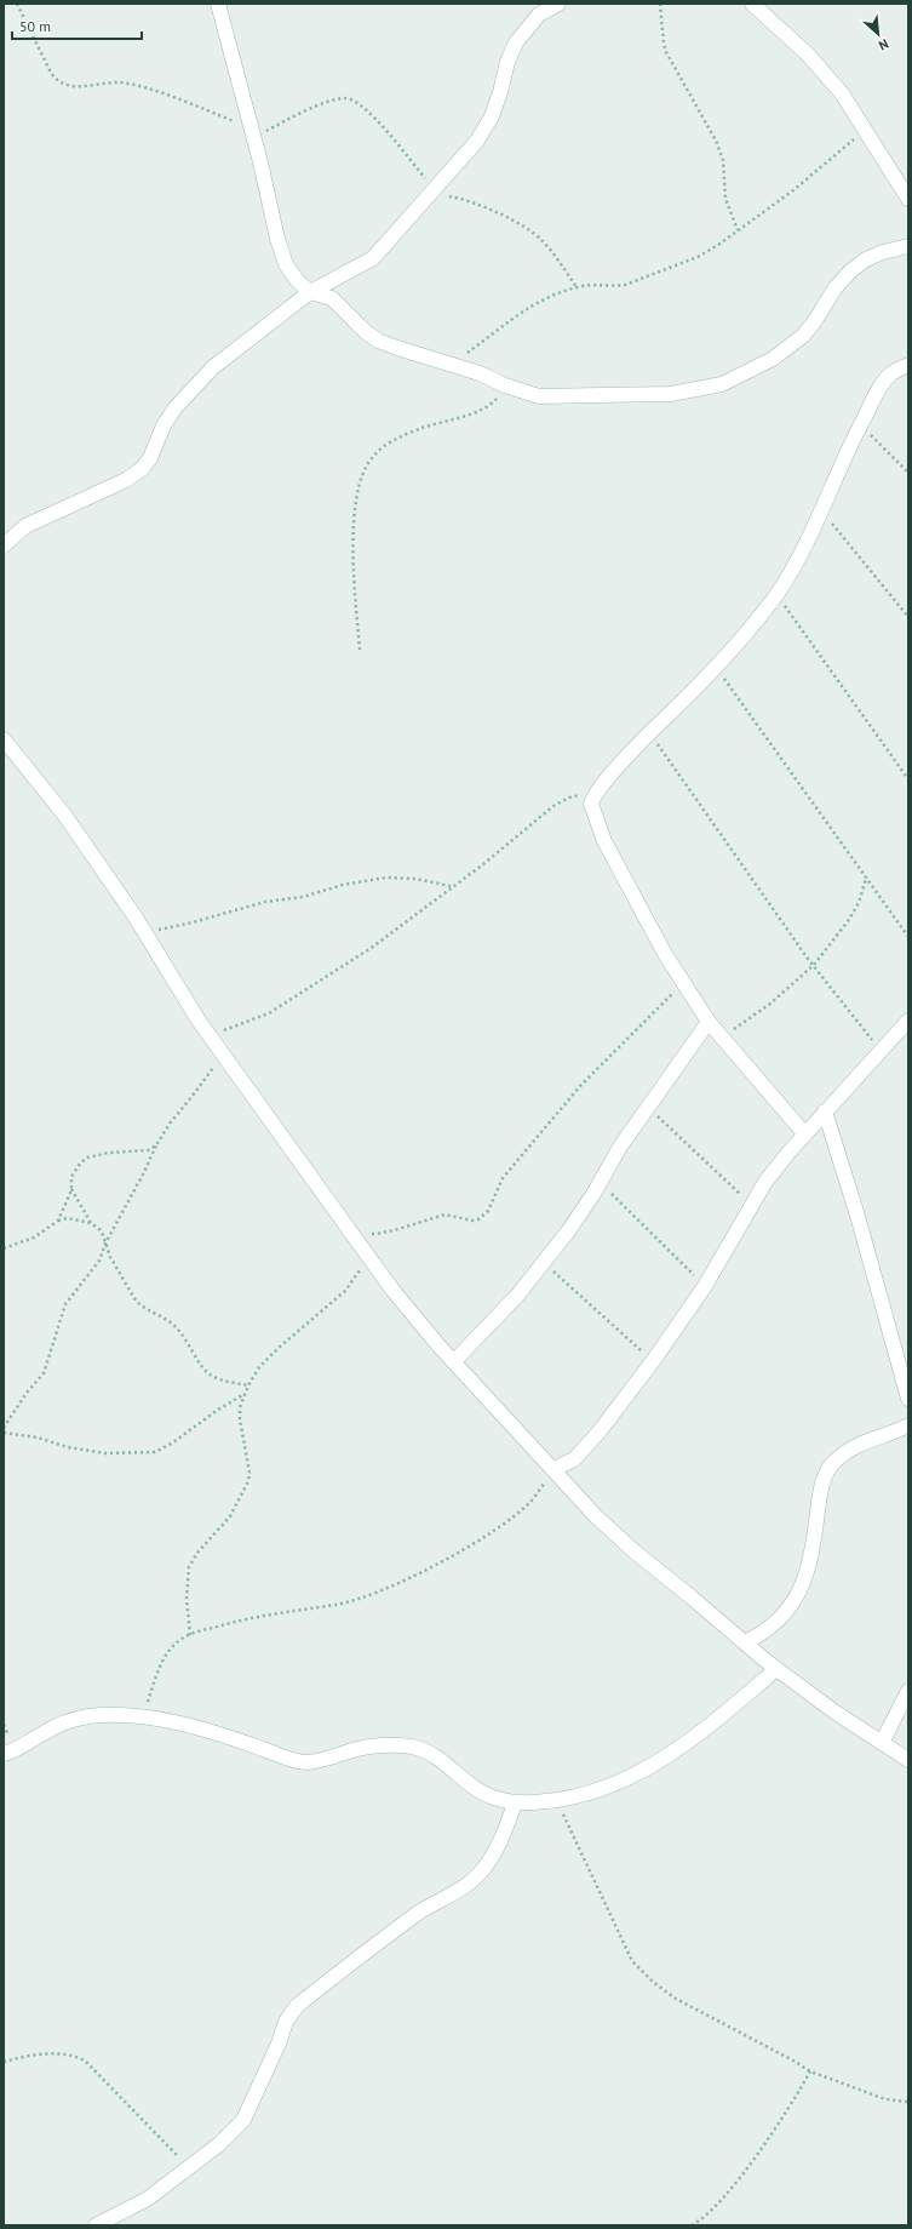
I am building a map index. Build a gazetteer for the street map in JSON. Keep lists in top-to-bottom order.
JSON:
{
  "scale_bar": "50 m",
  "north": "bottom right"
}
